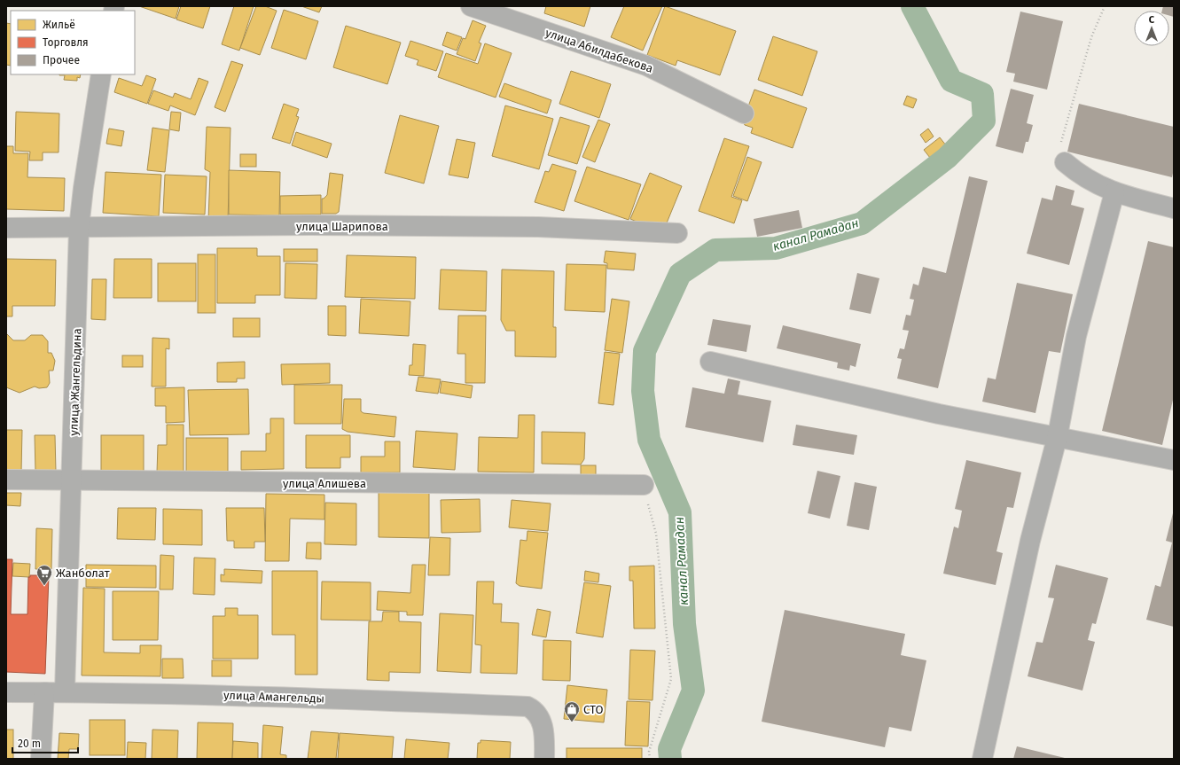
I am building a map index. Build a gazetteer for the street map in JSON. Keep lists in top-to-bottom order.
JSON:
{
  "streets": {
    "street": [
      "улица Абилдабекова",
      "улица Шарипова",
      "улица Жангельдина",
      "улица Алишева",
      "улица Амангельды"
    ]
  },
  "crossings": [
    ["улица Шарипова", "улица Жангельдина"],
    ["улица Жангельдина", "улица Алишева"],
    ["улица Жангельдина", "улица Амангельды"]
  ],
  "water": ["канал Рамадан"],
  "places": {
    "supermarket": ["Жанболат"],
    "shop": ["СТО"]
  },
  "legend": ["Жильё", "Торговля", "Прочее"],
  "scale_bar": "20 m",
  "north": "top"
}
